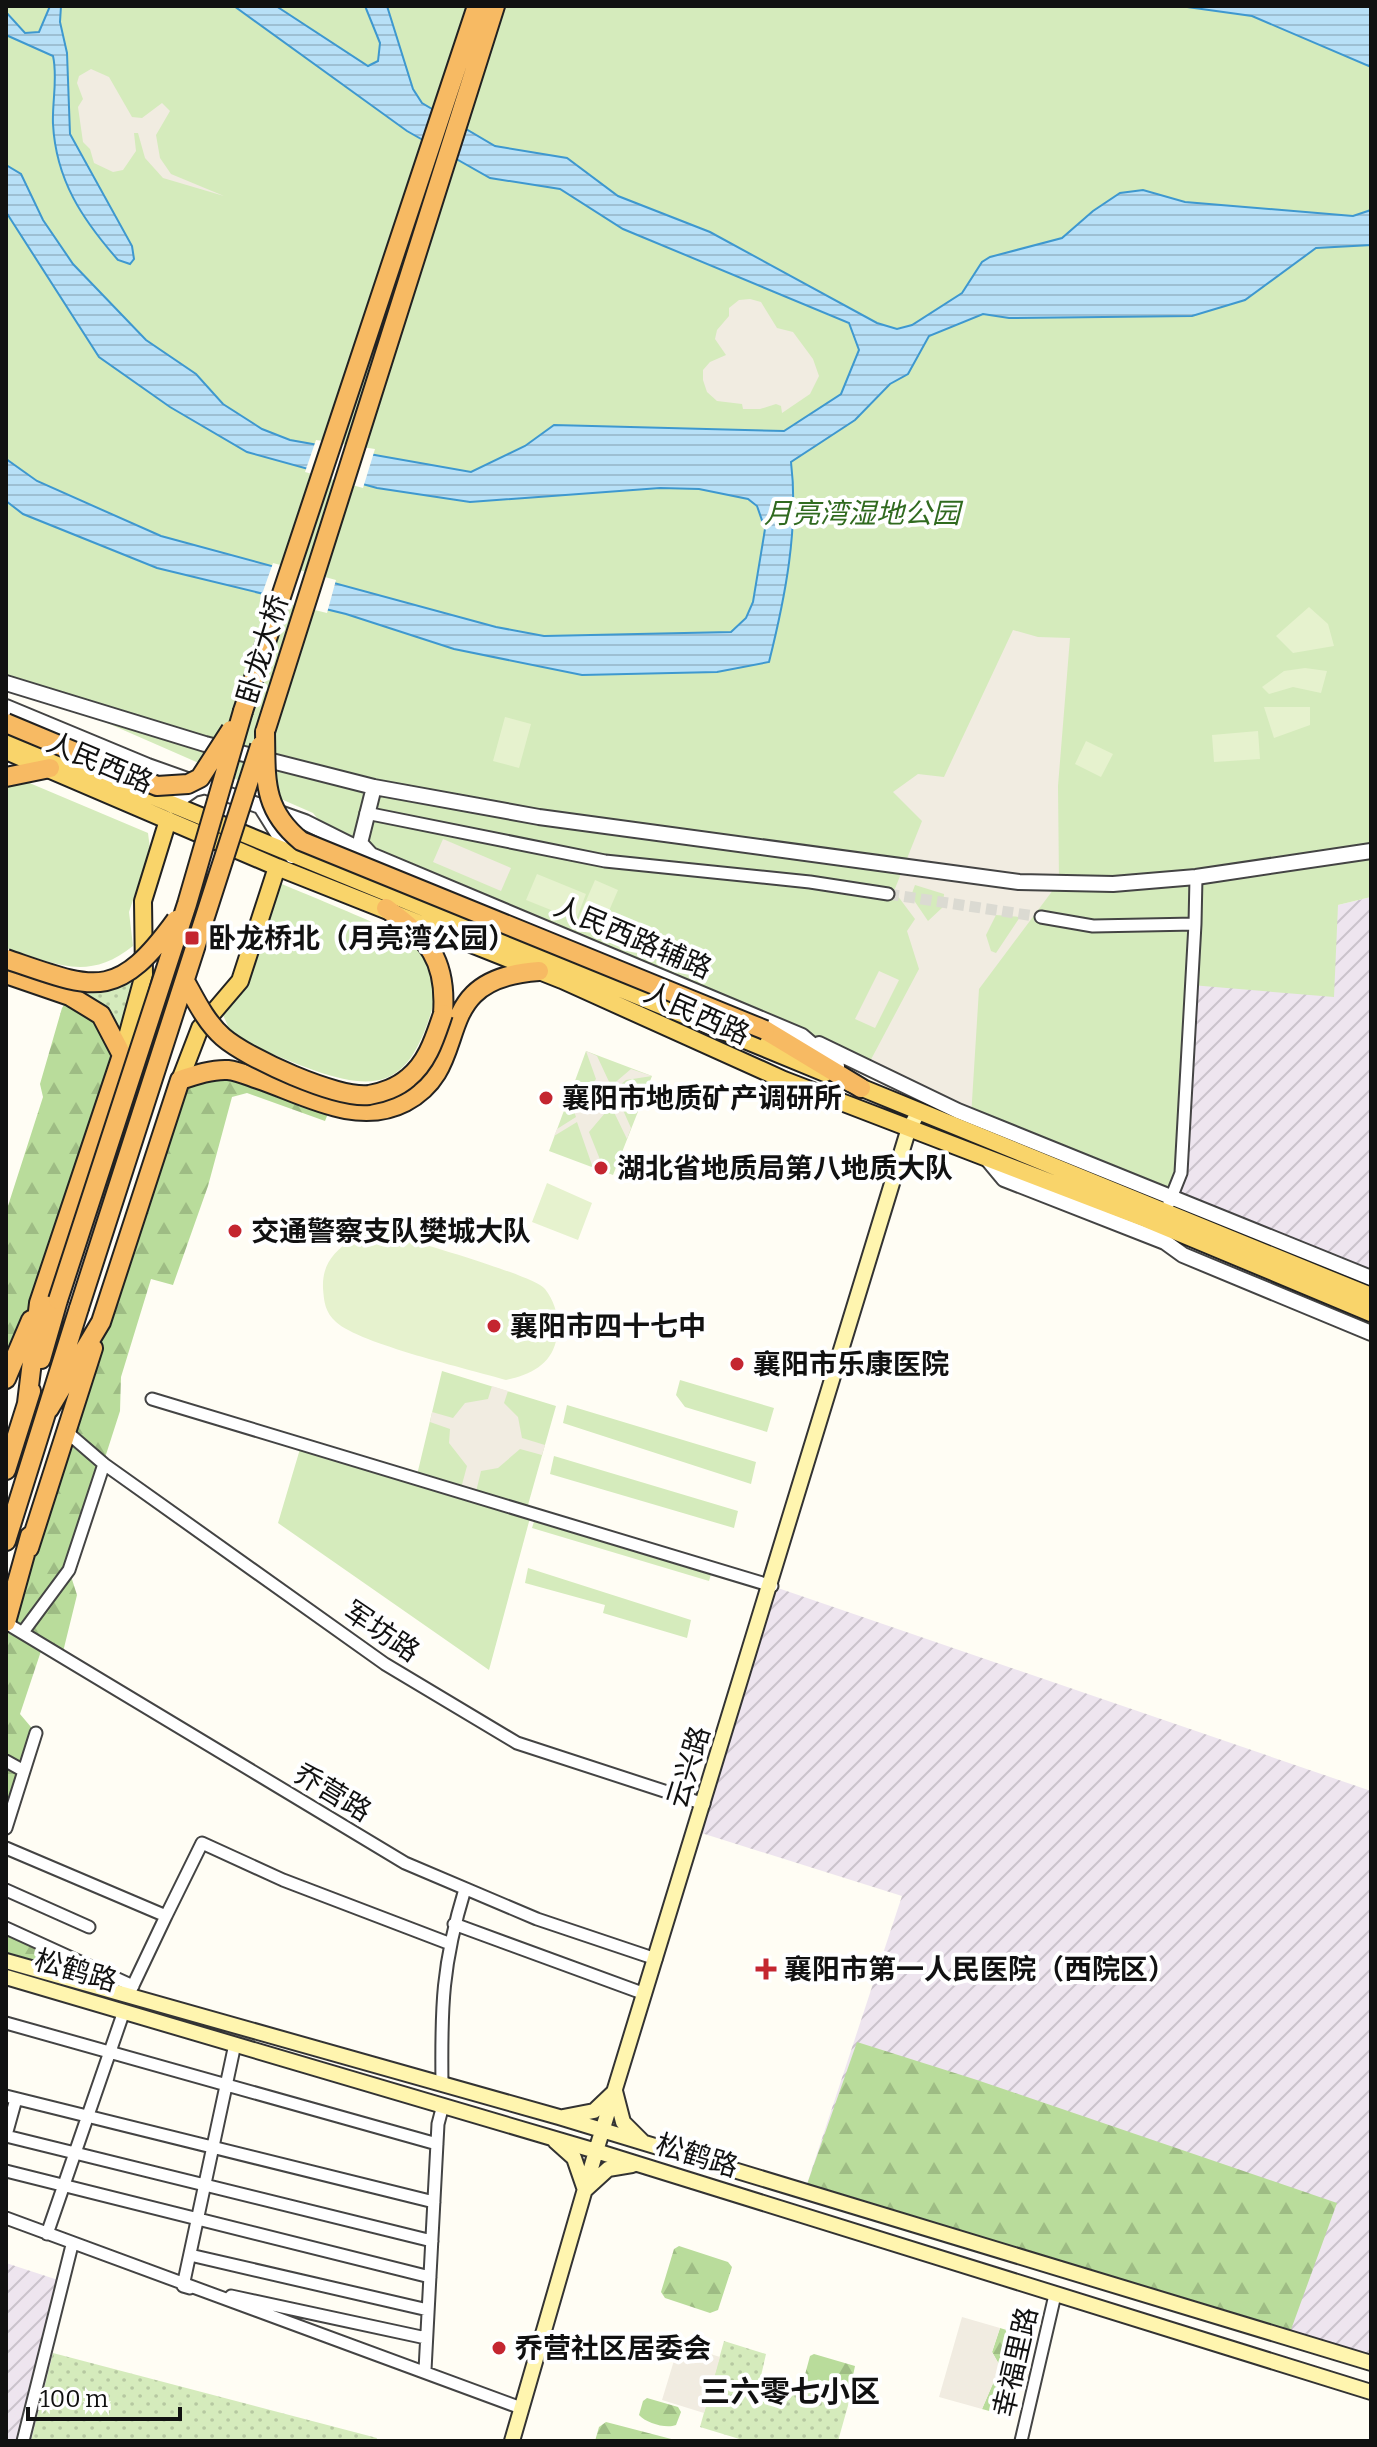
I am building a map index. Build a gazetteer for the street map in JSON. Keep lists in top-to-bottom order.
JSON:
{
  "streets": {
    "highway": ["卧龙大桥"],
    "main road": ["人民西路", "云兴路", "松鹤路"],
    "street": [
      "人民西路辅路",
      "军坊路",
      "乔营路",
      "幸福里路"
    ]
  },
  "crossings": [
    ["人民西路", "人民西路辅路"],
    ["人民西路", "云兴路"],
    ["军坊路", "云兴路"],
    ["云兴路", "乔营路"],
    ["云兴路", "松鹤路"],
    ["松鹤路", "幸福里路"]
  ],
  "districts": ["三六零七小区"],
  "parks": ["月亮湾湿地公园"],
  "places": {
    "transit": ["卧龙桥北（月亮湾公园）"],
    "other": [
      "襄阳市地质矿产调研所",
      "湖北省地质局第八地质大队",
      "交通警察支队樊城大队",
      "襄阳市四十七中",
      "襄阳市乐康医院",
      "乔营社区居委会"
    ],
    "health": ["襄阳市第一人民医院（西院区）"]
  },
  "scale_bar": "100 m"
}
